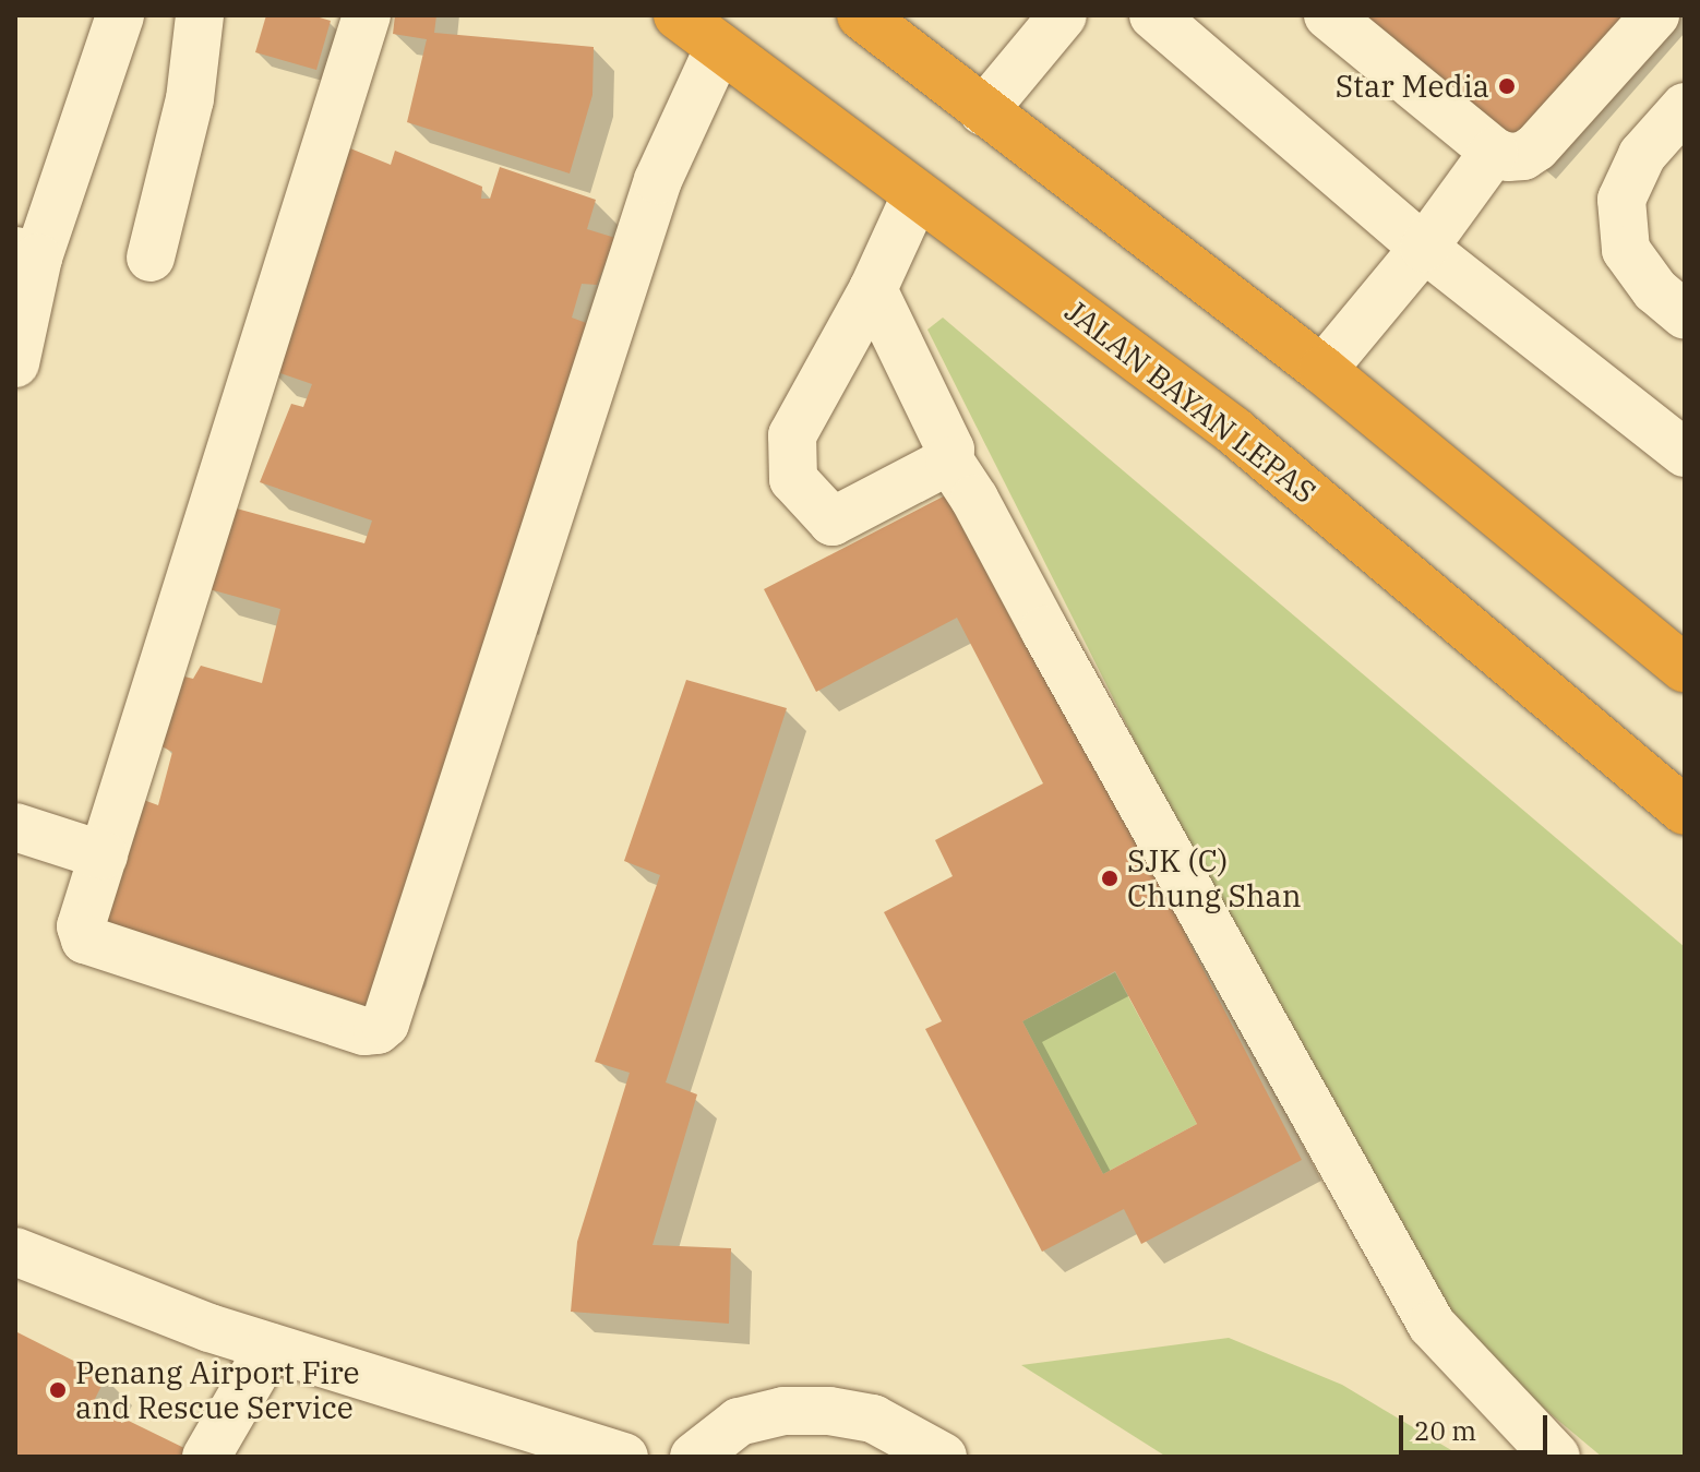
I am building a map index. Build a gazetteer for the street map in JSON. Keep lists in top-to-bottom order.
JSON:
{
  "streets": {
    "highway": ["JALAN BAYAN LEPAS"]
  },
  "places": ["Star Media", "SJK (C) Chung Shan", "Penang Airport Fire and Rescue Service"],
  "scale_bar": "20 m"
}
